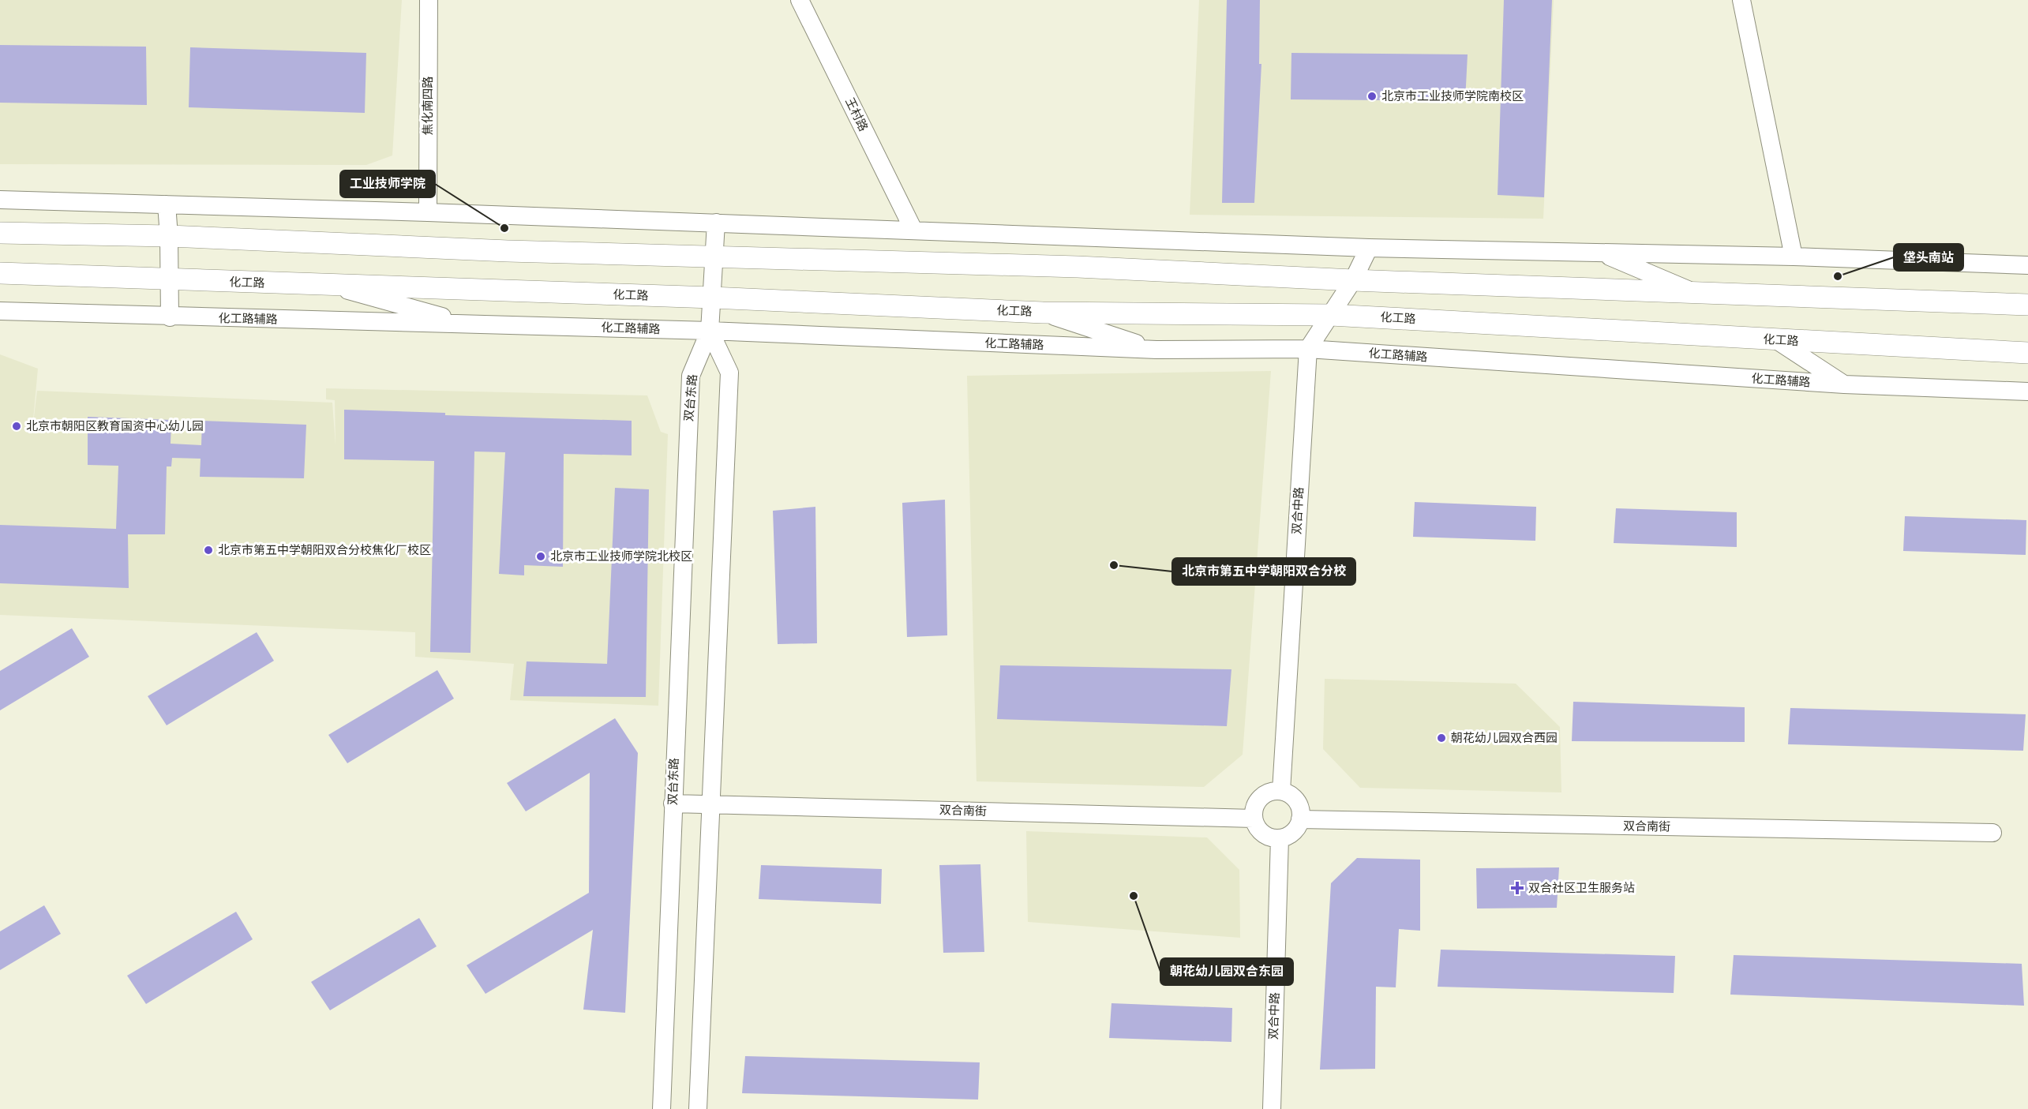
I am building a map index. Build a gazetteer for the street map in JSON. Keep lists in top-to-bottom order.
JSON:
{
  "streets": {
    "main road": ["化工路"],
    "street": [
      "焦化南四路",
      "王村路",
      "化工路辅路",
      "双台东路",
      "双合中路",
      "双合南街"
    ]
  },
  "crossings": [
    ["化工路辅路", "双台东路"],
    ["化工路辅路", "双合中路"],
    ["双台东路", "双合南街"],
    ["双合中路", "双合南街"]
  ],
  "places": {
    "other": [
      "北京市工业技师学院南校区",
      "工业技师学院",
      "垡头南站",
      "北京市朝阳区教育国资中心幼儿园",
      "北京市第五中学朝阳双合分校焦化厂校区",
      "北京市工业技师学院北校区",
      "北京市第五中学朝阳双合分校",
      "朝花幼儿园双合西园",
      "朝花幼儿园双合东园"
    ],
    "health": ["双合社区卫生服务站"]
  }
}
